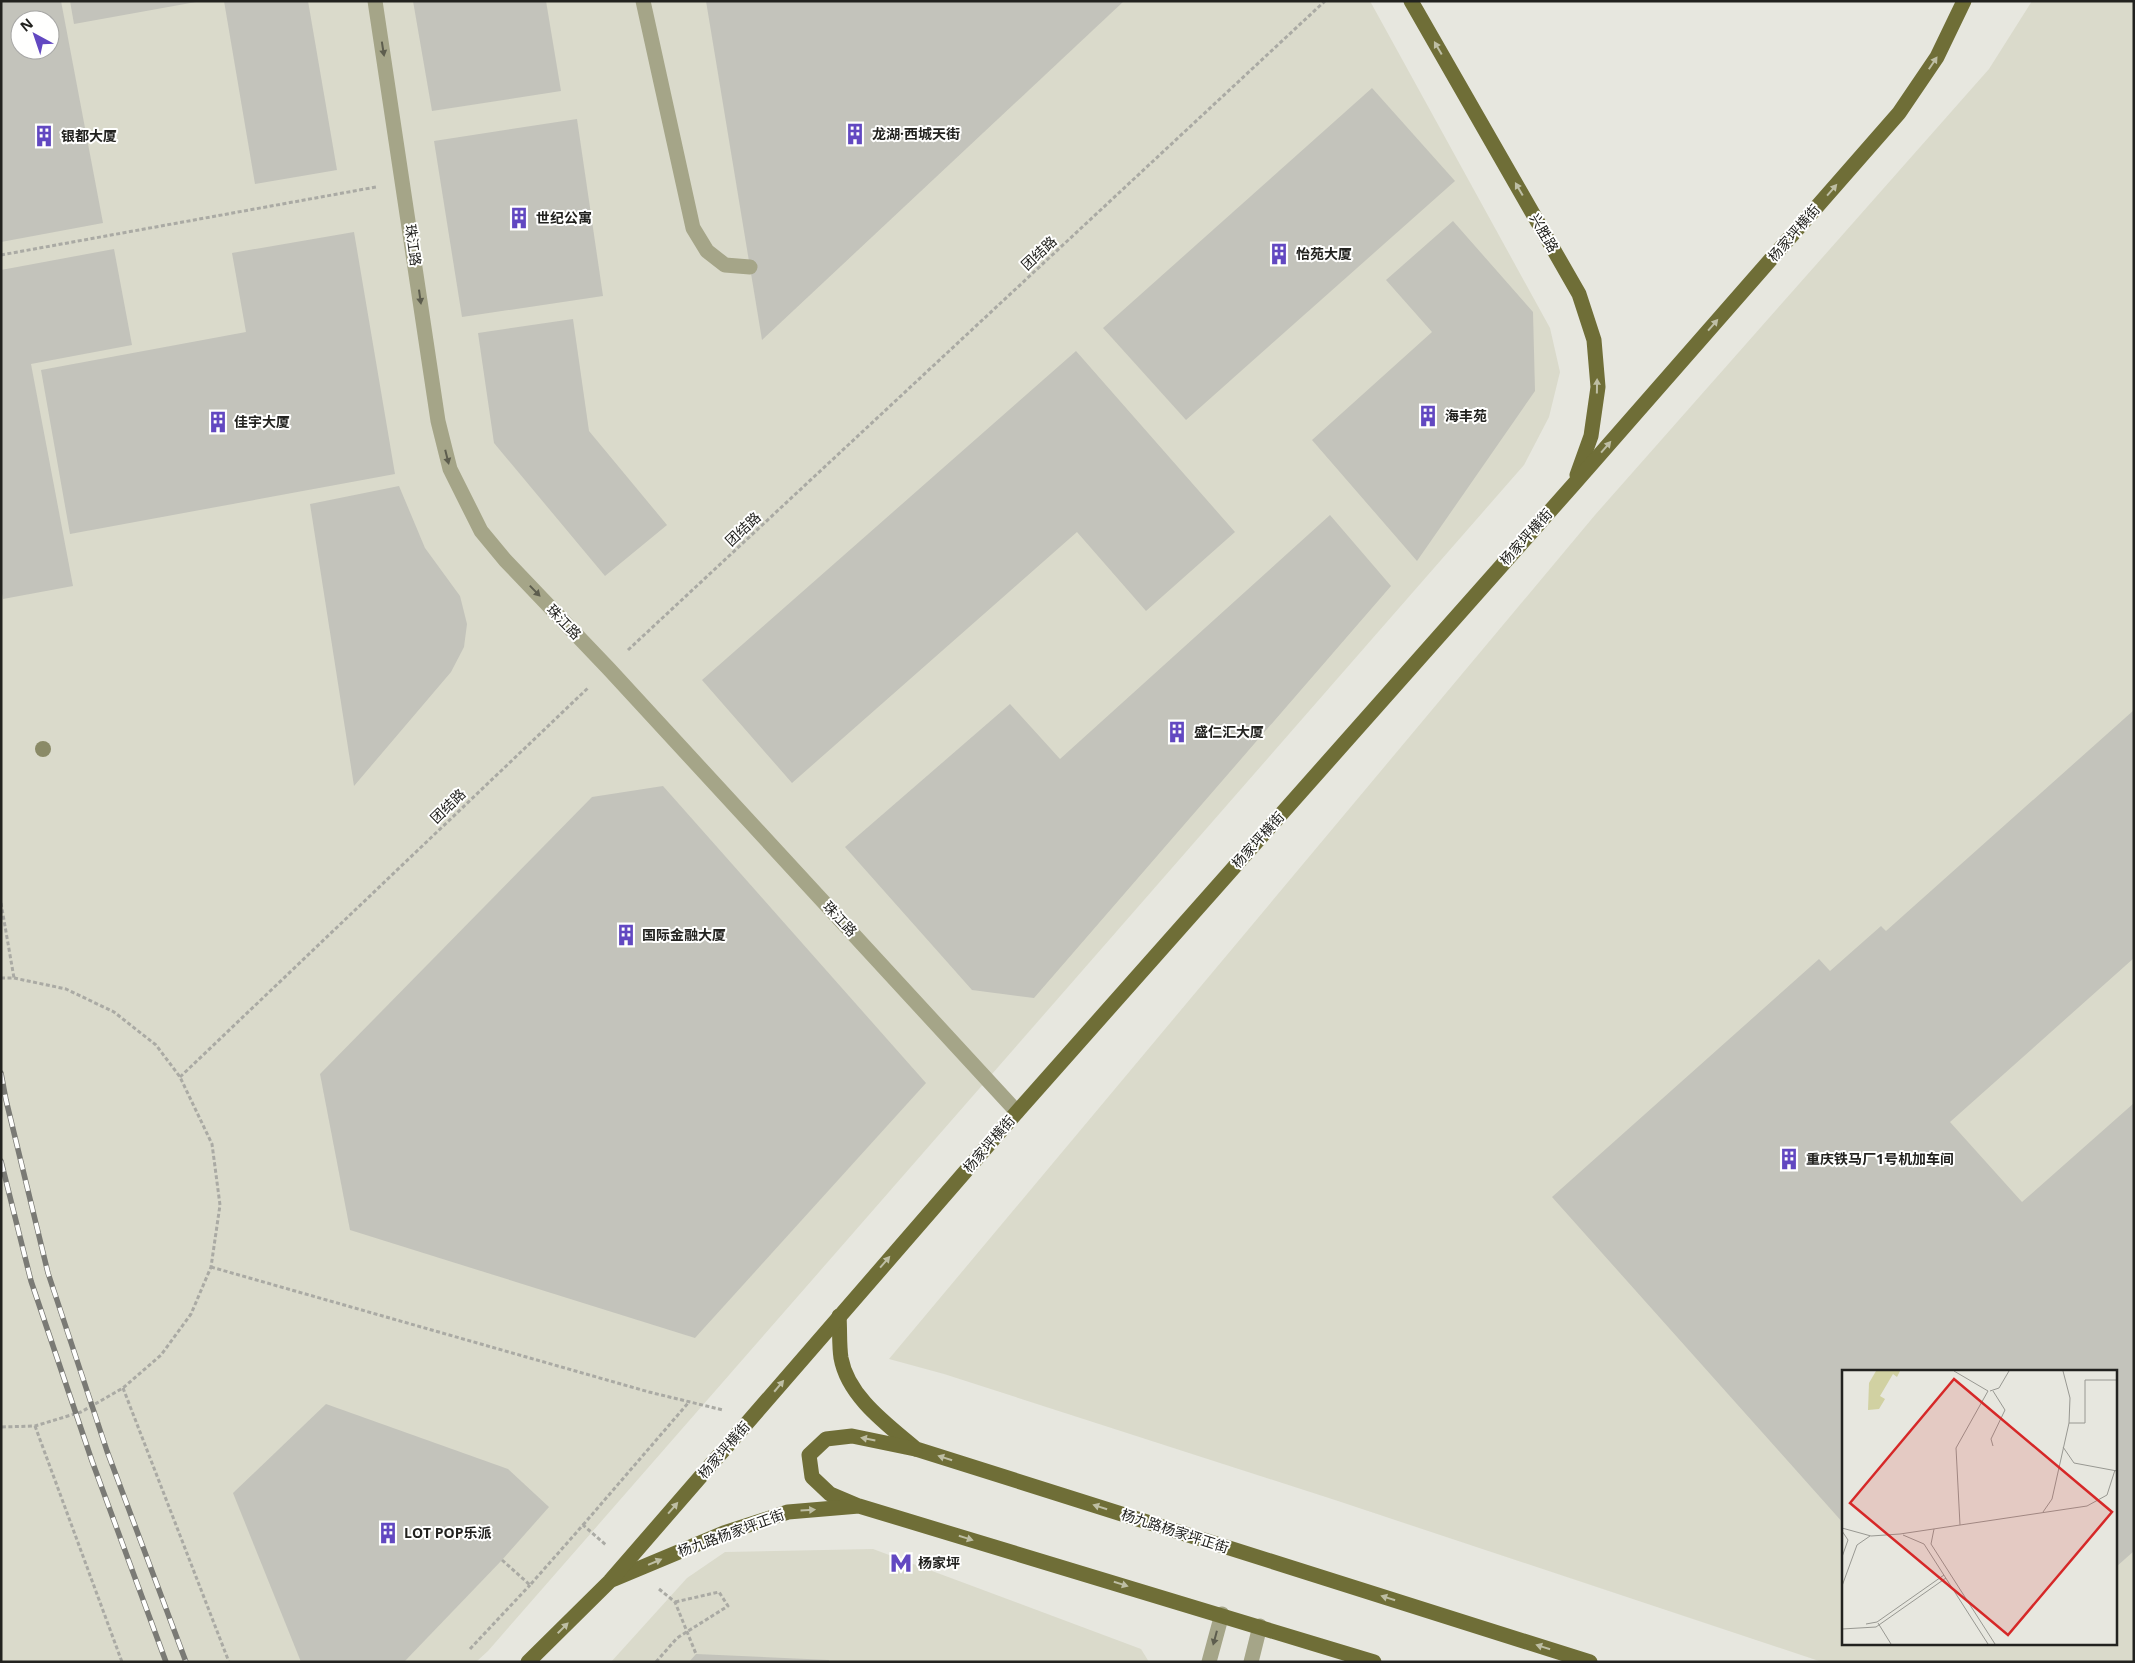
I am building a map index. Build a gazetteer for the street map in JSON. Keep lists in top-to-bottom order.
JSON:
{
  "streets": {
    "main road": ["兴胜路", "杨家坪横街", "杨九路杨家坪正街"],
    "street": ["珠江路"],
    "path": ["团结路"]
  },
  "crossings": [
    ["兴胜路", "杨家坪横街"],
    ["杨家坪横街", "珠江路"],
    ["杨家坪横街", "杨九路杨家坪正街"],
    ["珠江路", "团结路"]
  ],
  "one_way": ["兴胜路", "杨家坪横街", "珠江路"],
  "places": {
    "building": [
      "龙湖·西城天街",
      "银都大厦",
      "世纪公寓",
      "怡苑大厦",
      "海丰苑",
      "佳宇大厦",
      "盛仁汇大厦",
      "国际金融大厦",
      "重庆铁马厂1号机加车间",
      "LOT POP乐派"
    ],
    "metro station": ["杨家坪"]
  },
  "north": "top left"
}
